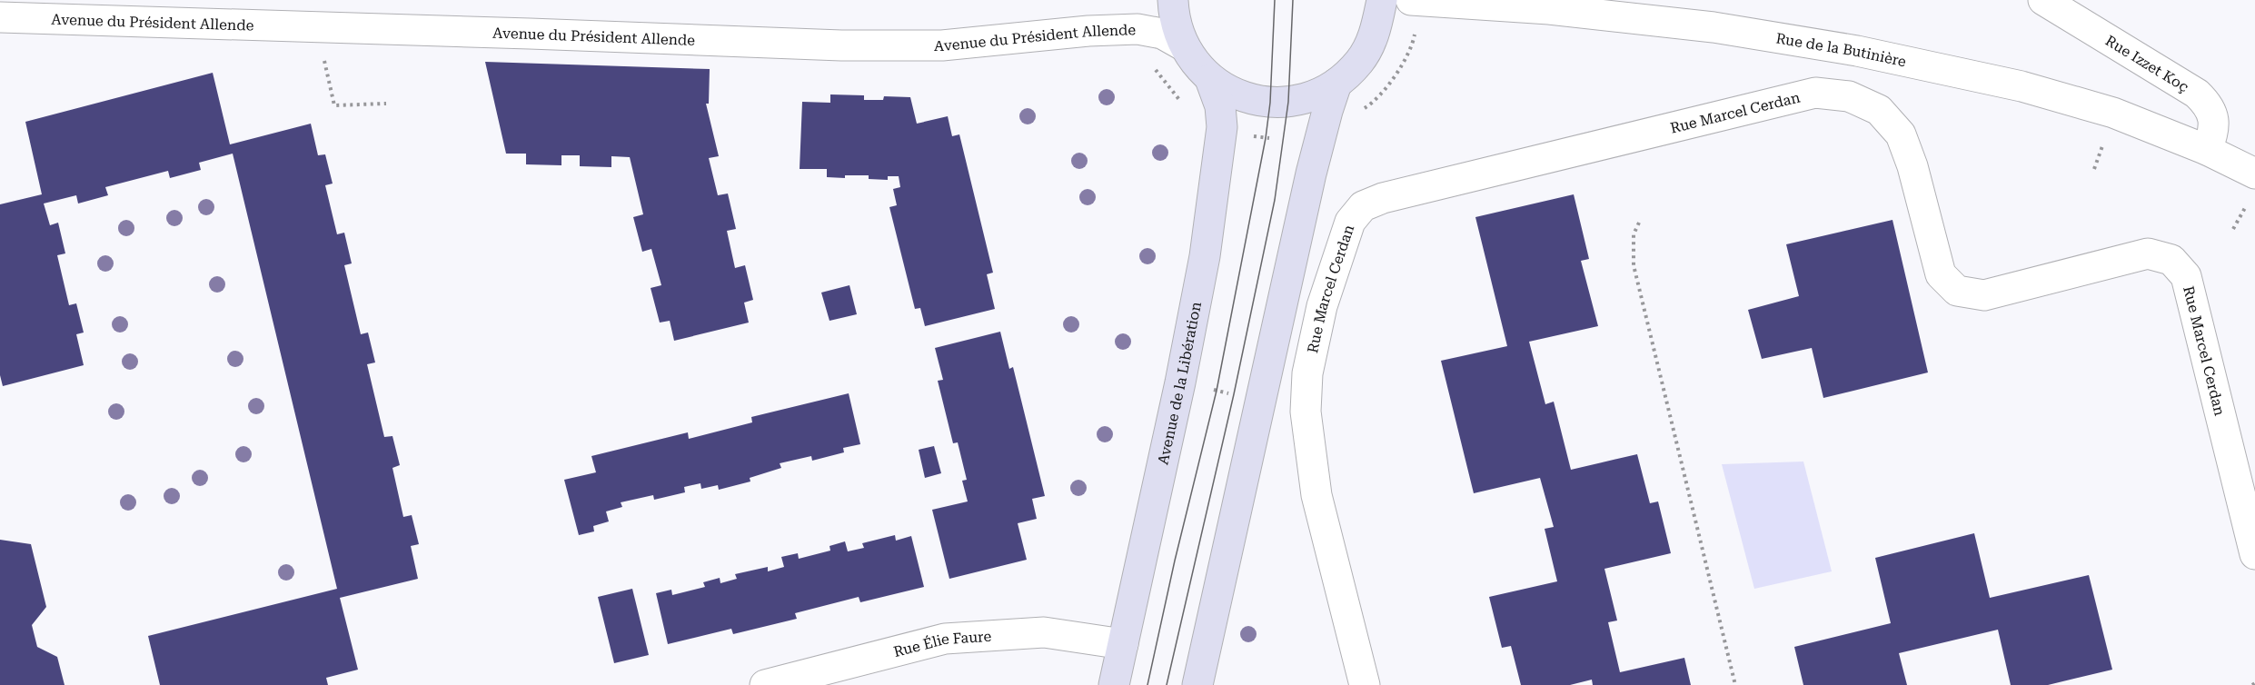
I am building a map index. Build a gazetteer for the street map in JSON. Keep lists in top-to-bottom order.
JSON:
{
  "streets": {
    "street": [
      "Avenue du Président Allende",
      "Rue de la Butinière",
      "Rue Izzet Koç",
      "Rue Marcel Cerdan",
      "Avenue de la Libération",
      "Rue Élie Faure"
    ]
  },
  "crossings": [
    ["Rue de la Butinière", "Rue Izzet Koç"],
    ["Avenue de la Libération", "Rue Élie Faure"]
  ]
}
